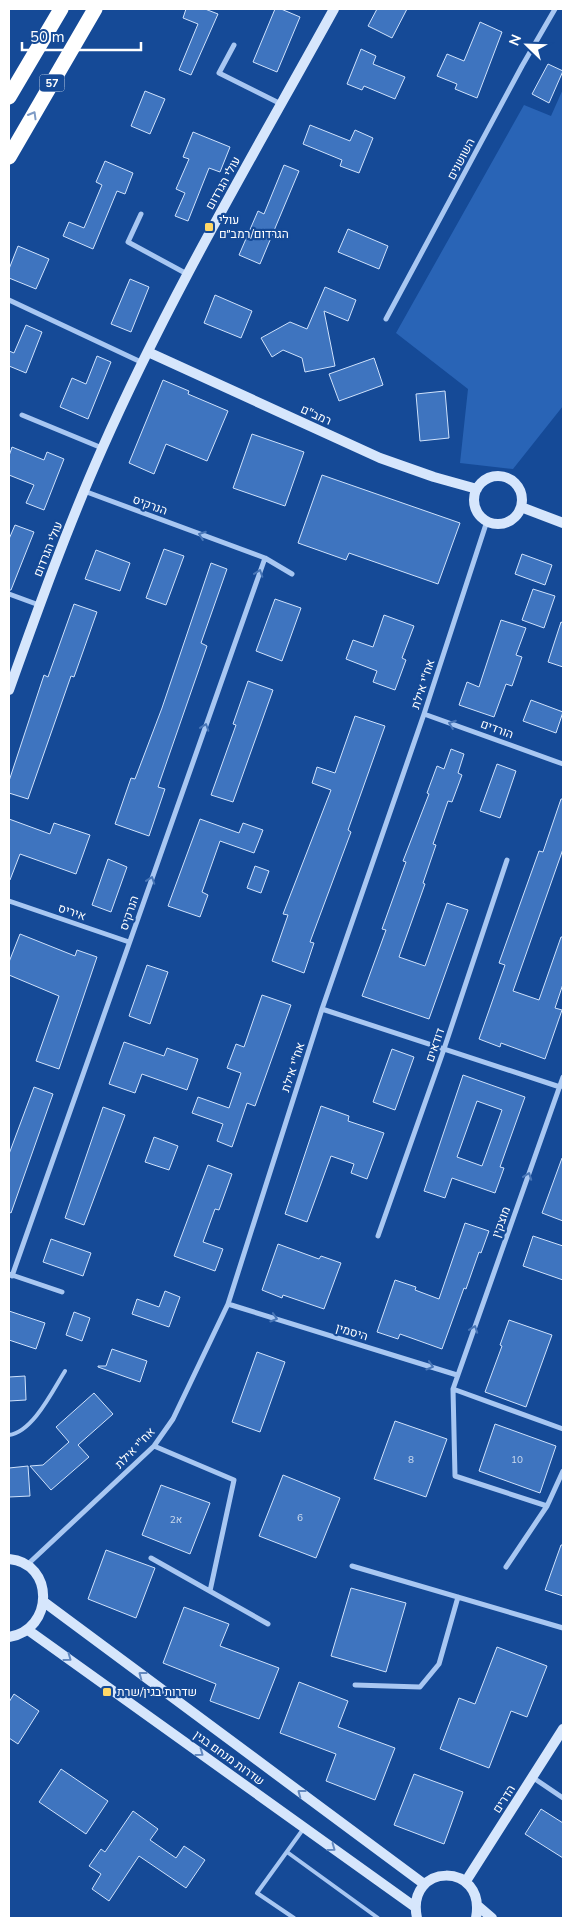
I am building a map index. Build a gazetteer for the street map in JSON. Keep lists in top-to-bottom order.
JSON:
{
  "streets": {
    "highway": ["57"],
    "street": [
      "השושנים",
      "עולי הגרדום",
      "רמב\"ם",
      "הנרקיס",
      "אח\"י אילת",
      "הורדים",
      "איריס",
      "דודאים",
      "מוצקין",
      "היסמין",
      "שדרות מנחם בגין",
      "הדרים"
    ]
  },
  "crossings": [
    ["עולי הגרדום", "רמב\"ם"],
    ["עולי הגרדום", "הנרקיס"],
    ["רמב\"ם", "אח\"י אילת"],
    ["הנרקיס", "איריס"],
    ["אח\"י אילת", "הורדים"],
    ["אח\"י אילת", "היסמין"],
    ["מוצקין", "היסמין"]
  ],
  "one_way": ["הורדים", "מוצקין", "היסמין"],
  "places": {
    "transit": ["עולי הגרדום/רמב״ם", "שדרות בגין/שרת"]
  },
  "house_numbers": [
    "8",
    "10",
    "6",
    "2א"
  ],
  "scale_bar": "50 m",
  "north": "top left"
}
